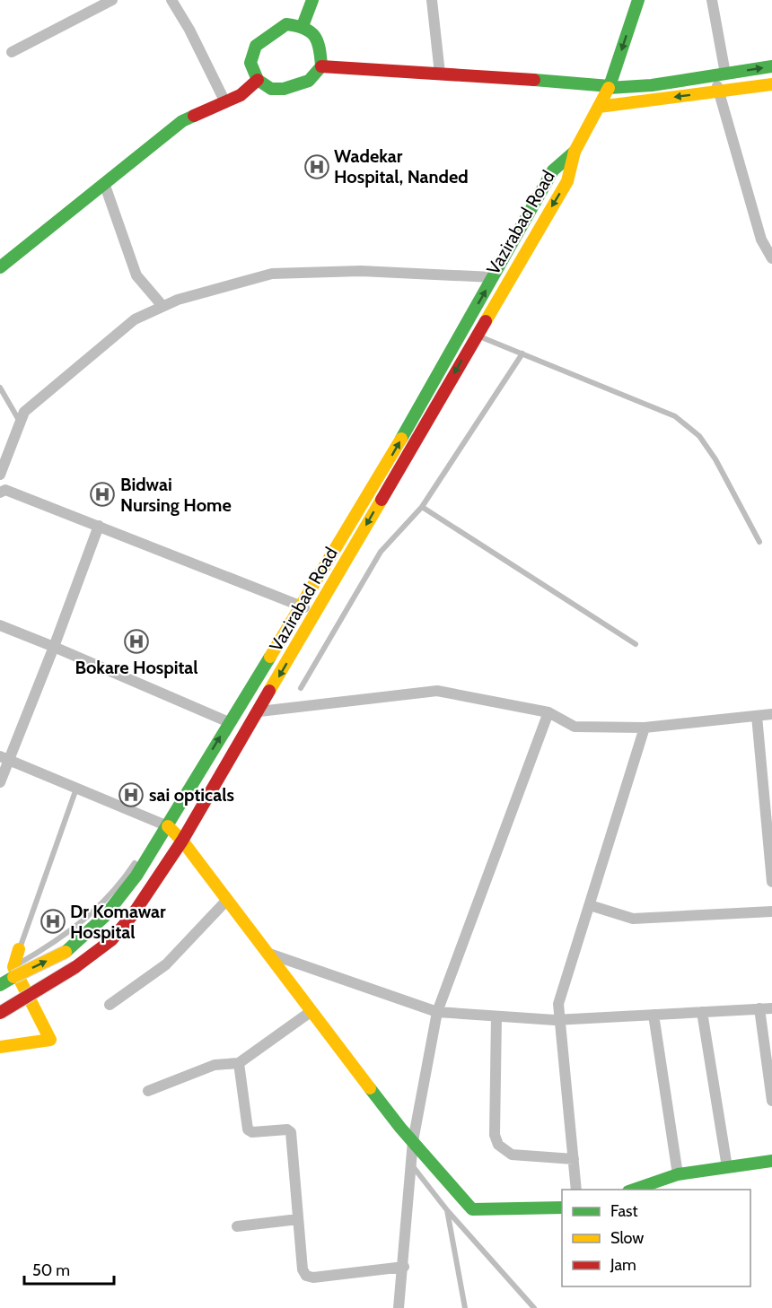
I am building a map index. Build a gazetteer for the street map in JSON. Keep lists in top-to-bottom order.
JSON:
{
  "streets": {
    "main road": ["Vazirabad Road"]
  },
  "places": {
    "hospital": [
      "Wadekar Hospital, Nanded",
      "Bidwai Nursing Home",
      "Bokare Hospital",
      "sai opticals",
      "Dr Komawar Hospital"
    ]
  },
  "legend": ["Fast", "Slow", "Jam"],
  "scale_bar": "50 m"
}
